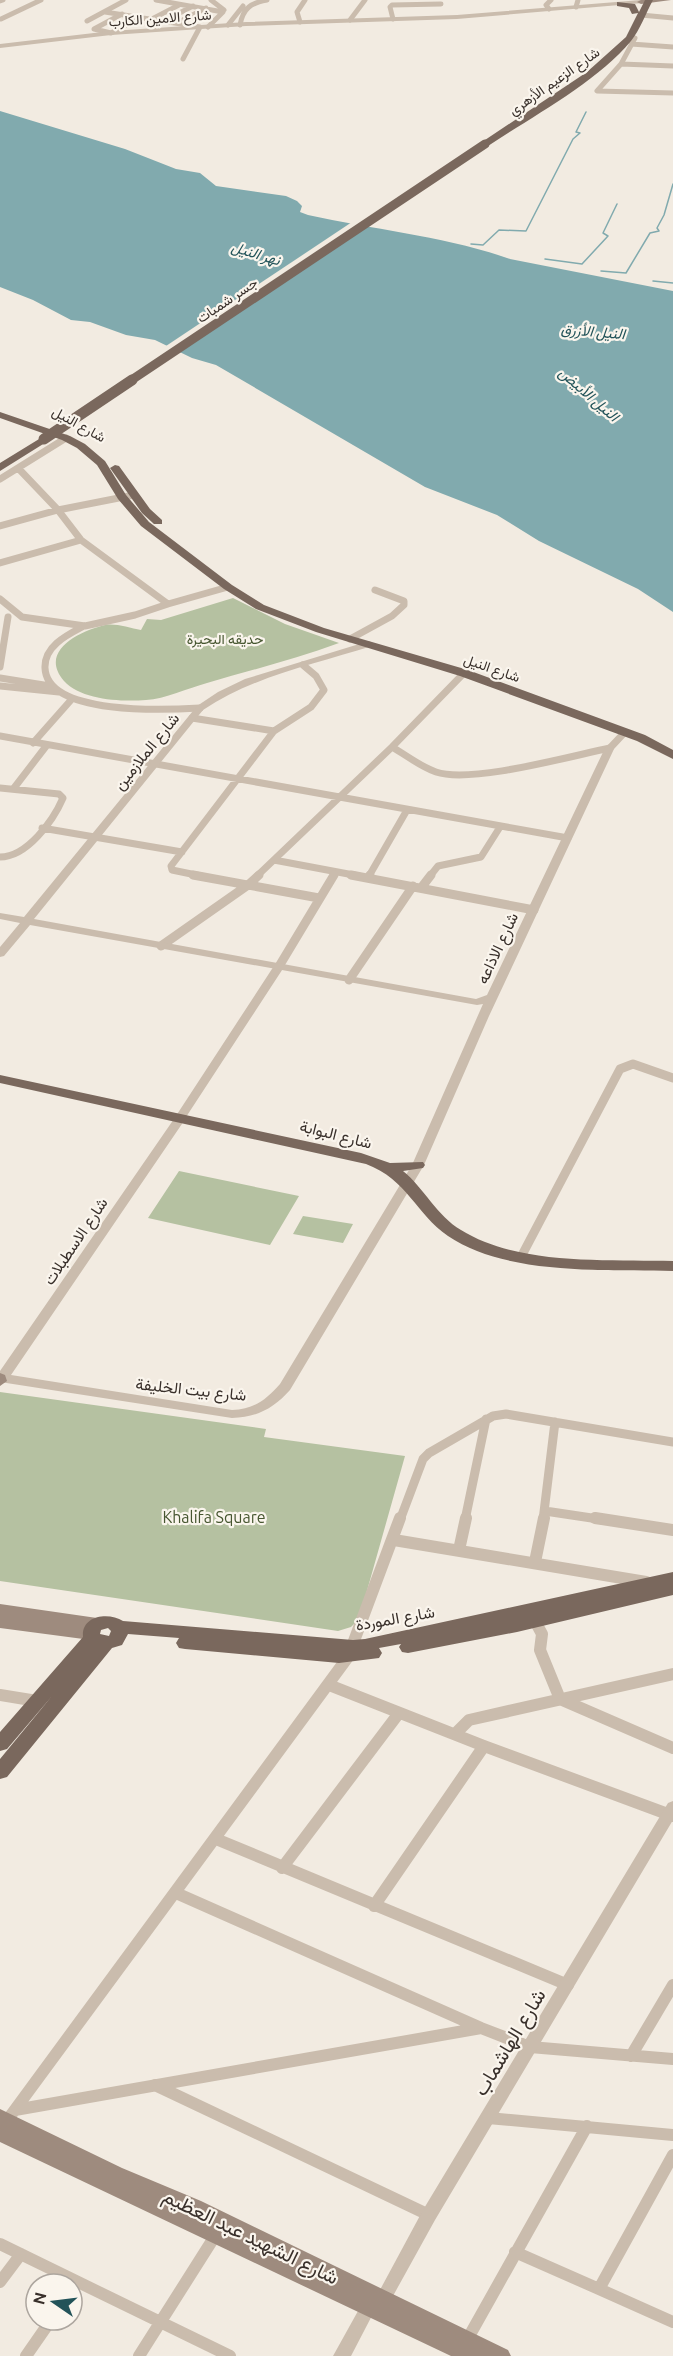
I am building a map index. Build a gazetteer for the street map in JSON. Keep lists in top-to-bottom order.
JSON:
{
  "streets": {
    "main road": [
      "شارع الزعيم الأزهري",
      "جسر شمبات",
      "شارع النيل",
      "شارع البوابة",
      "شارع الموردة",
      "شارع الشهيد عبد العظيم"
    ],
    "street": [
      "شارع الامين الكارب",
      "شارع الملازمين",
      "شارع الاذاعه",
      "شارع الاسطبلات",
      "شارع بيت الخليفة",
      "شارع الهاشماب"
    ]
  },
  "crossings": [
    ["شارع الامين الكارب", "شارع الزعيم الأزهري"],
    ["شارع الزعيم الأزهري", "جسر شمبات"],
    ["شارع النيل", "شارع الملازمين"],
    ["شارع النيل", "شارع الاذاعه"],
    ["شارع الاذاعه", "شارع البوابة"],
    ["شارع الاذاعه", "شارع بيت الخليفة"],
    ["شارع البوابة", "شارع الاسطبلات"],
    ["شارع البوابة", "شارع بيت الخليفة"],
    ["شارع الاسطبلات", "شارع بيت الخليفة"],
    ["شارع الهاشماب", "شارع الشهيد عبد العظيم"]
  ],
  "water": ["نهر النيل", "النيل الأزرق", "النيل الأبيض"],
  "parks": ["حديقه البحيرة", "Khalifa Square"],
  "north": "left"
}
